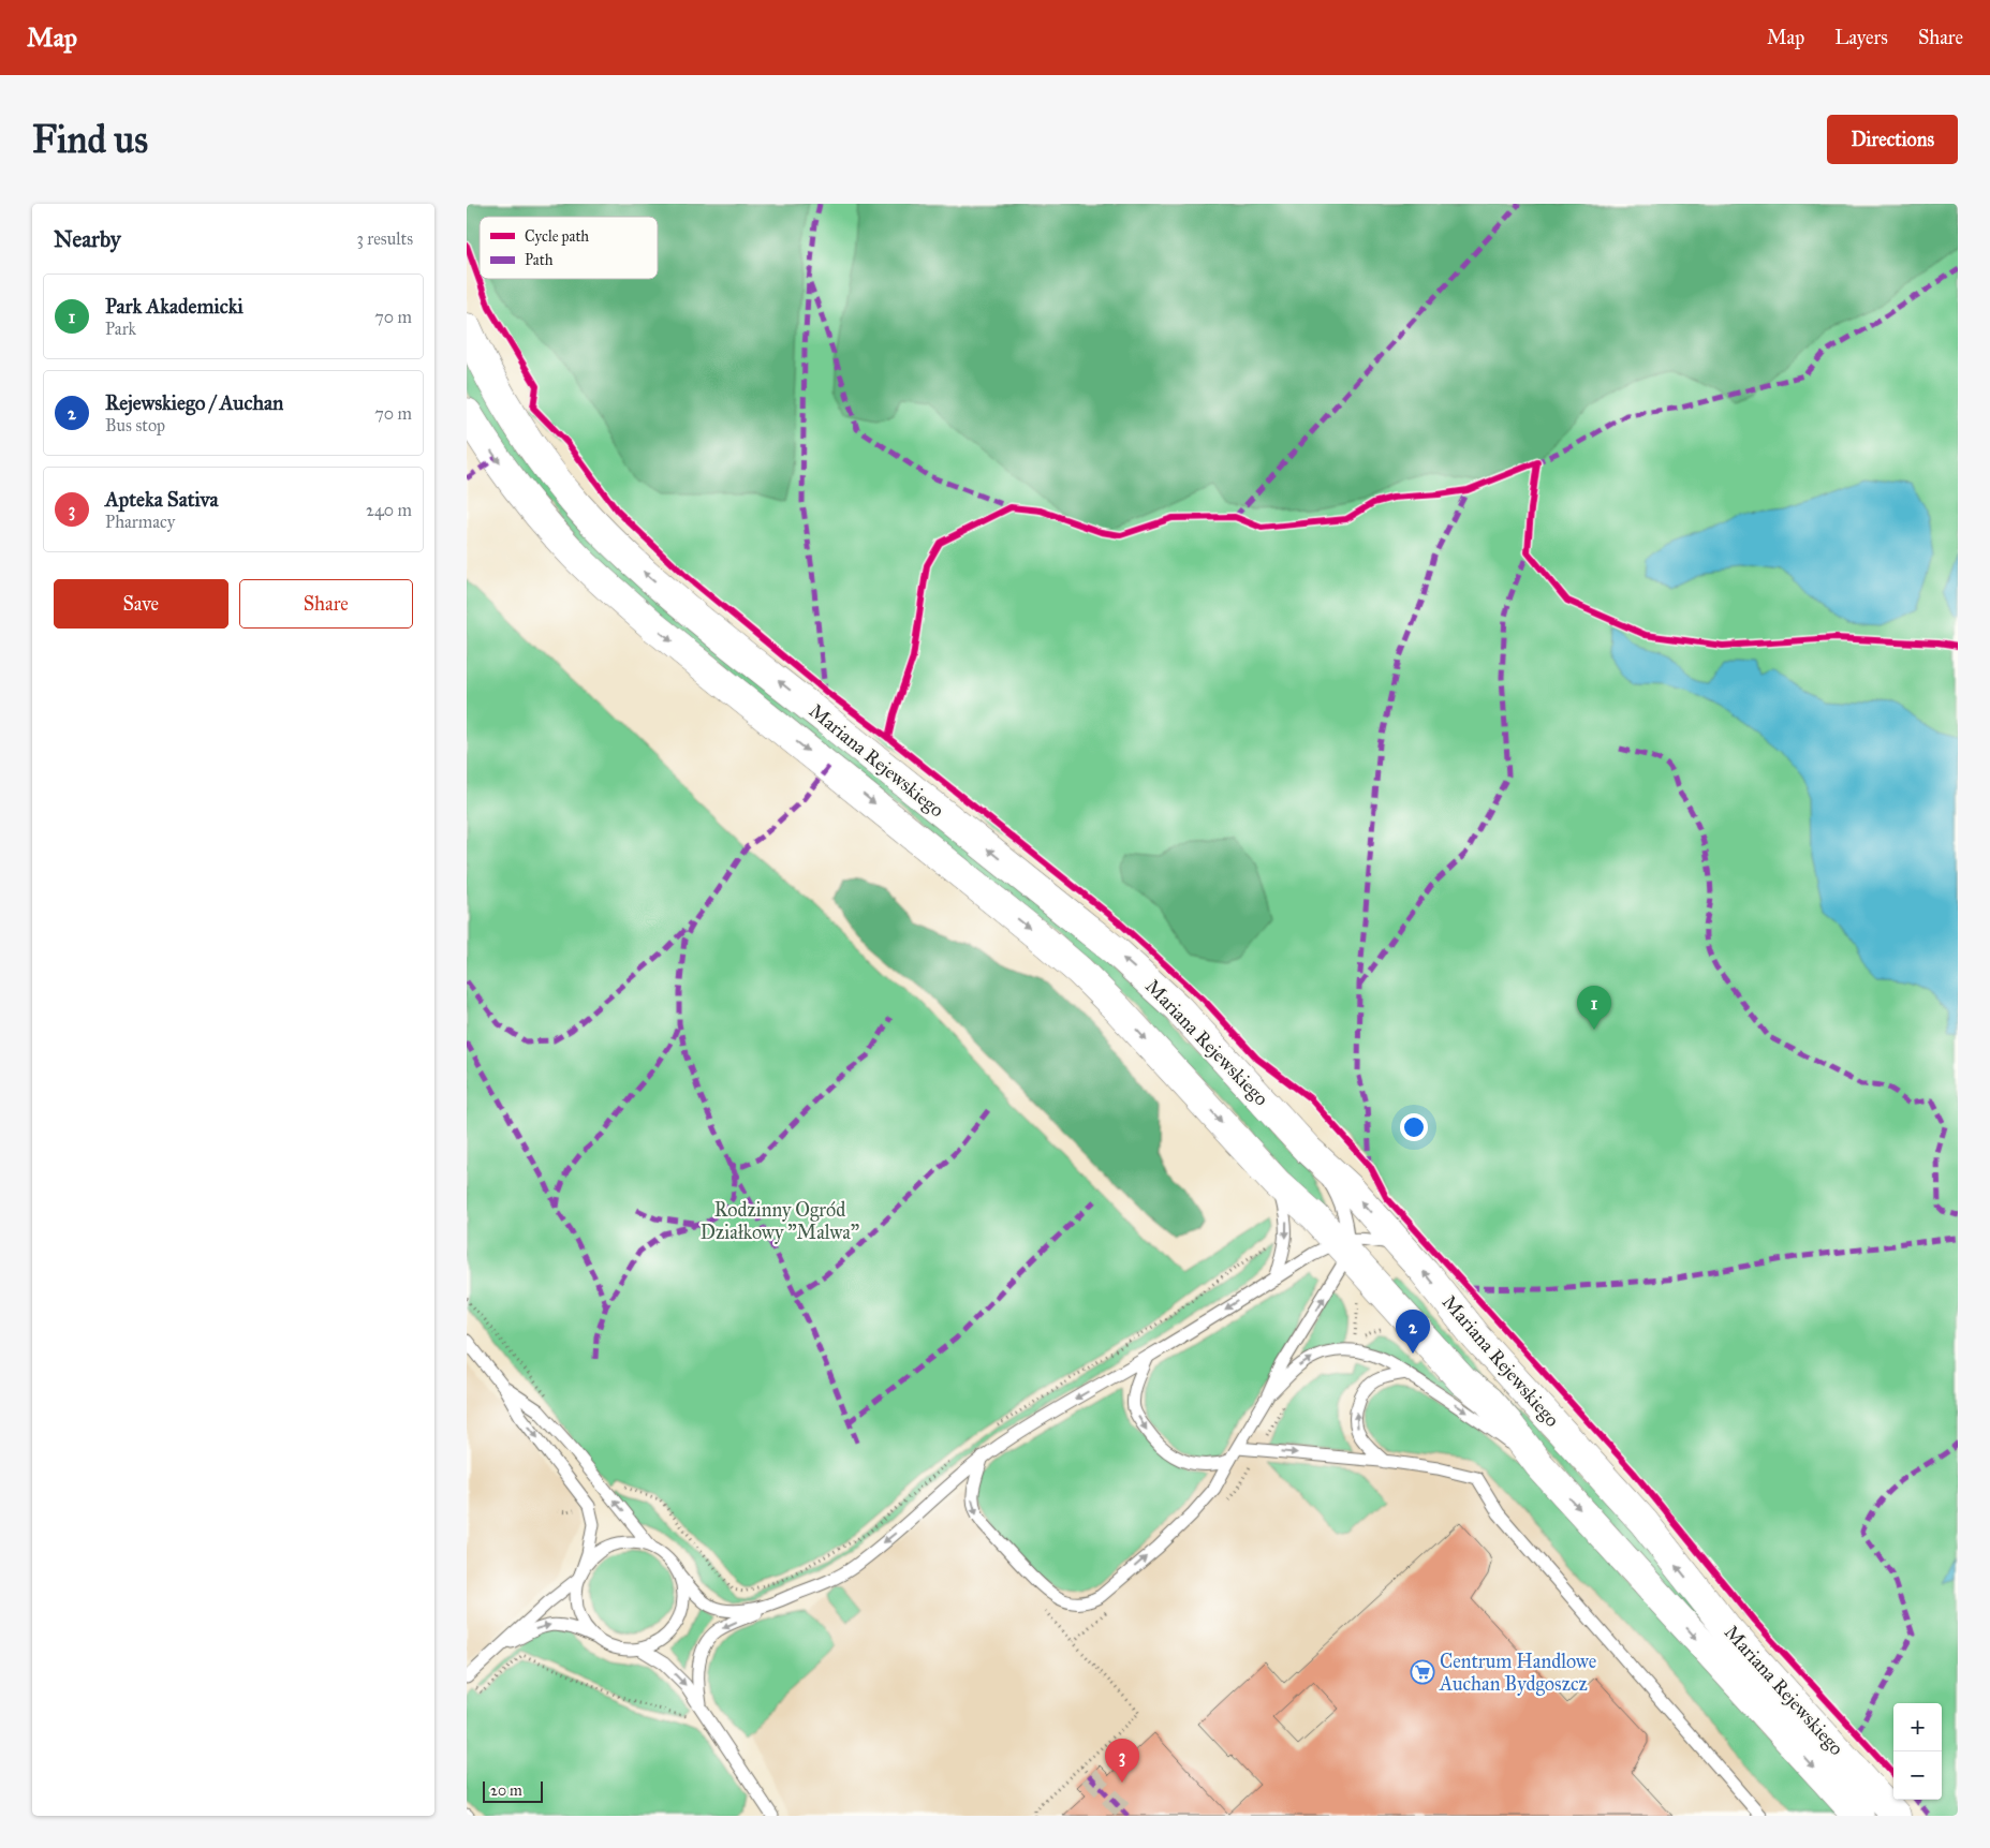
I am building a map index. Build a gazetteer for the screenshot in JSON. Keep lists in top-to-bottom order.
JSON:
{
  "streets": {
    "street": ["Mariana Rejewskiego"]
  },
  "parks": ["Rodzinny Ogród Działkowy \"Malwa\""],
  "places": {
    "supermarket": ["Centrum Handlowe Auchan Bydgoszcz"]
  },
  "legend": ["Cycle path", "Path"],
  "scale_bar": "20 m",
  "page": {
    "header": "Map",
    "nav": ["Map", "Layers", "Share"],
    "buttons": [
      "Directions",
      ["Save", "Share"]
    ],
    "title": "Find us",
    "heading": ["Nearby", "3 results"],
    "list": [
      {
        "mark": "1",
        "name": "Park Akademicki",
        "note": "Park",
        "value": "70 m"
      },
      {
        "mark": "2",
        "name": "Rejewskiego / Auchan",
        "note": "Bus stop",
        "value": "70 m"
      },
      {
        "mark": "3",
        "name": "Apteka Sativa",
        "note": "Pharmacy",
        "value": "240 m"
      }
    ],
    "pins": ["1", "2", "3"],
    "map_buttons": ["+", "−"],
    "scale": "20 m"
  }
}
